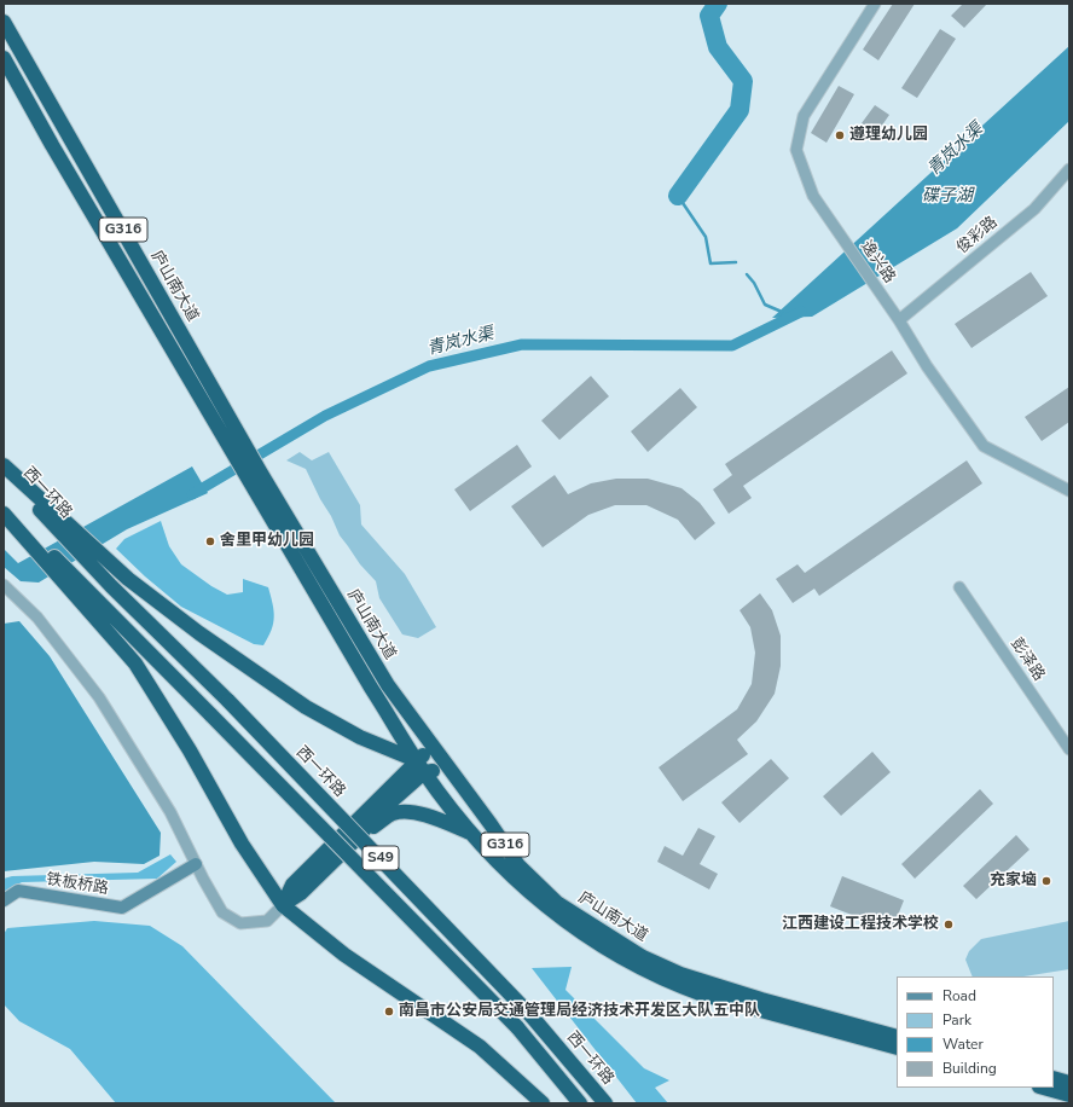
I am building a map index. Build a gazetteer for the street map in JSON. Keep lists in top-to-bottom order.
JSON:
{
  "streets": {
    "highway": [
      "G316",
      "庐山南大道",
      "西一环路",
      "S49"
    ],
    "street": [
      "俊彩路",
      "逸兴路",
      "彭泽路",
      "铁板桥路"
    ]
  },
  "crossings": [
    ["俊彩路", "逸兴路"]
  ],
  "water": ["青岚水渠", "碟子湖"],
  "places": [
    "遵理幼儿园",
    "舍里甲幼儿园",
    "充家垴",
    "江西建设工程技术学校",
    "南昌市公安局交通管理局经济技术开发区大队五中队"
  ],
  "legend": [
    "Road",
    "Park",
    "Water",
    "Building"
  ]
}
